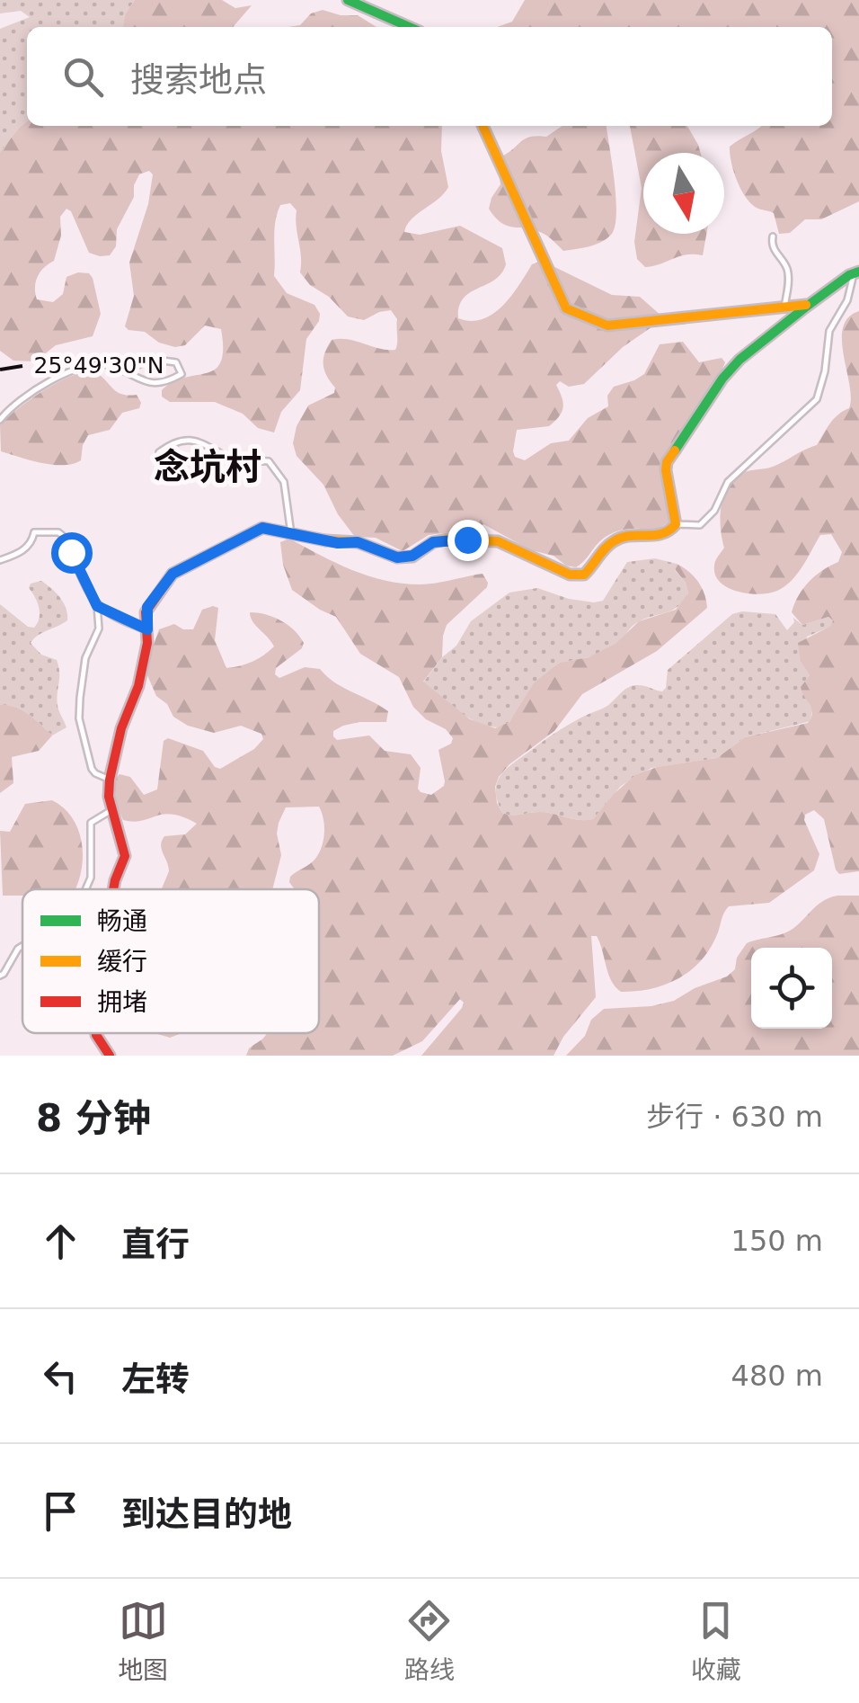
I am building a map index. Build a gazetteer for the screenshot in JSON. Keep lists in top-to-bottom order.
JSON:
{
  "districts": ["念坑村"],
  "legend": ["畅通", "缓行", "拥堵"],
  "north": "bottom",
  "page": {
    "search": "搜索地点",
    "heading": ["8 分钟", "步行 · 630 m"],
    "list": [
      ["直行", "150 m"],
      ["左转", "480 m"],
      "到达目的地"
    ],
    "nav": ["地图", "路线", "收藏"]
  },
  "coordinates": ["25°49'30\"N"]
}
